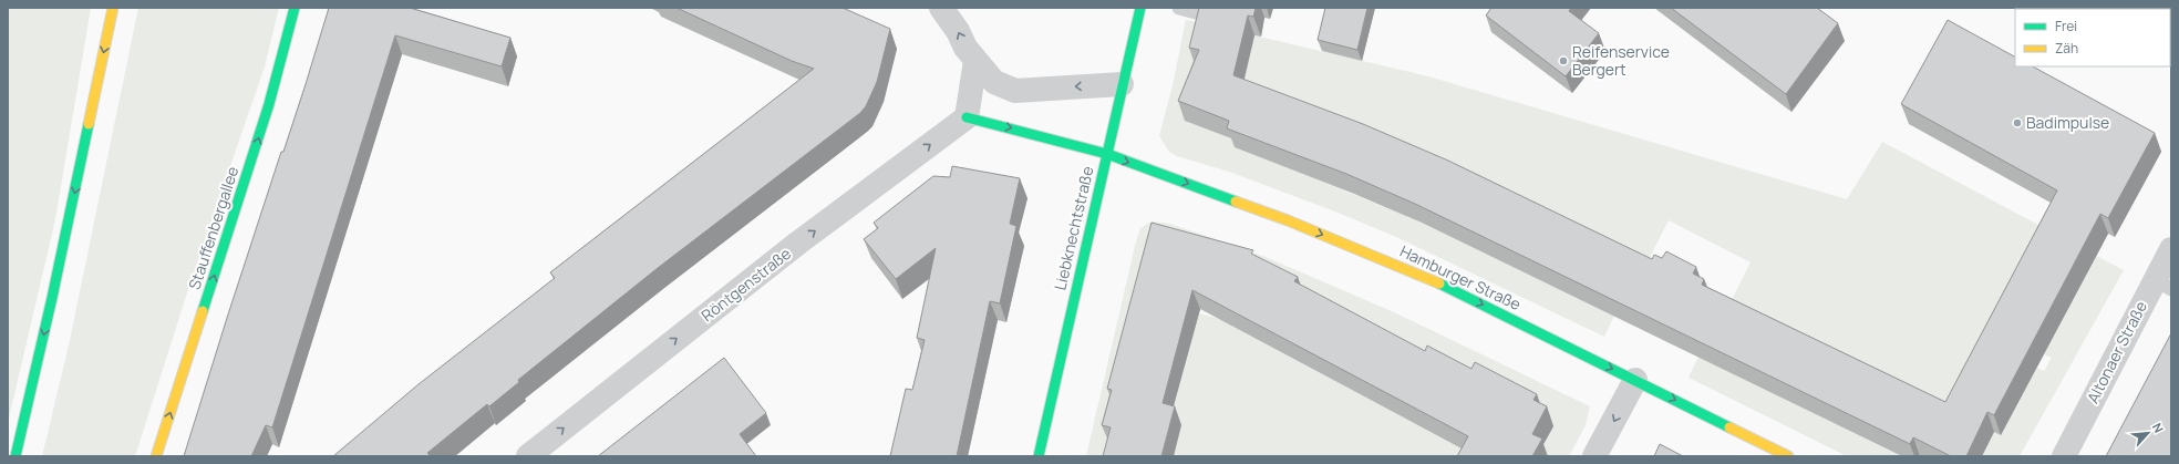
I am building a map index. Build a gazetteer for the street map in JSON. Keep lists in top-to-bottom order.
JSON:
{
  "streets": {
    "street": [
      "Stauffenbergallee",
      "Liebknechtstraße",
      "Hamburger Straße",
      "Röntgenstraße",
      "Altonaer Straße"
    ]
  },
  "crossings": [
    ["Liebknechtstraße", "Hamburger Straße"]
  ],
  "one_way": ["Stauffenbergallee", "Hamburger Straße", "Röntgenstraße"],
  "places": ["Reifenservice Bergert", "Badimpulse"],
  "legend": ["Frei", "Zäh"],
  "north": "top right"
}
